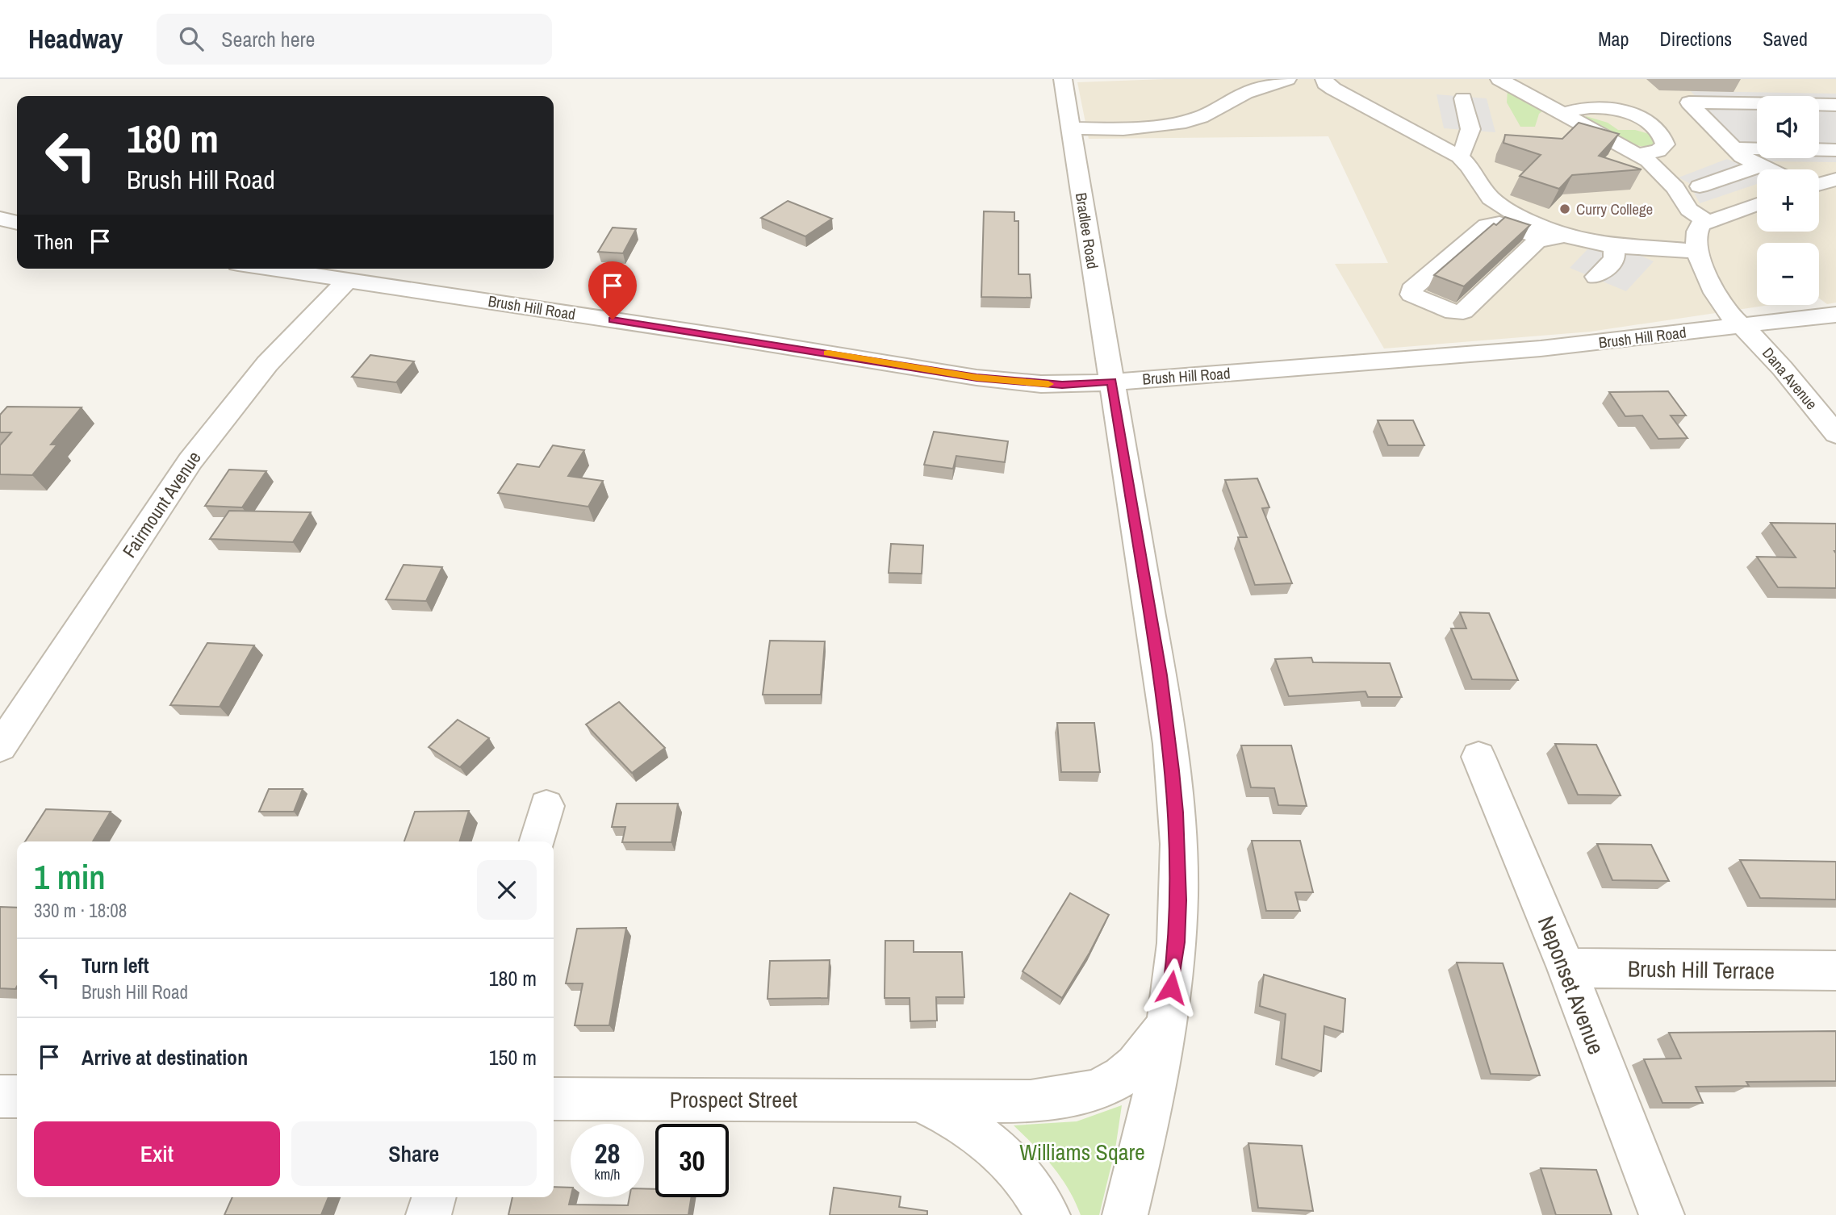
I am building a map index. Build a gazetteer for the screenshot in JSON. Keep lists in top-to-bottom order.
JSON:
{
  "streets": {
    "street": [
      "Bradlee Road",
      "Brush Hill Road",
      "Dana Avenue",
      "Fairmount Avenue",
      "Brush Hill Terrace",
      "Neponset Avenue",
      "Prospect Street"
    ]
  },
  "crossings": [
    ["Bradlee Road", "Brush Hill Road"],
    ["Bradlee Road", "Prospect Street"],
    ["Brush Hill Road", "Dana Avenue"],
    ["Brush Hill Road", "Fairmount Avenue"],
    ["Brush Hill Terrace", "Neponset Avenue"]
  ],
  "parks": ["Williams Sqare"],
  "places": ["Curry College"],
  "page": {
    "header": "Headway",
    "search": "Search here",
    "nav": ["Map", "Directions", "Saved"],
    "map_buttons": ["+", "−"],
    "turn": ["180 m", "Brush Hill Road"],
    "then": "Then",
    "heading": ["1 min", "330 m · 18:08"],
    "list": [
      {
        "name": "Turn left",
        "note": "Brush Hill Road",
        "value": "180 m"
      },
      {
        "name": "Arrive at destination",
        "value": "150 m"
      }
    ],
    "buttons": ["Exit", "Share"],
    "speed": "28 km/h",
    "limit": "30"
  }
}
